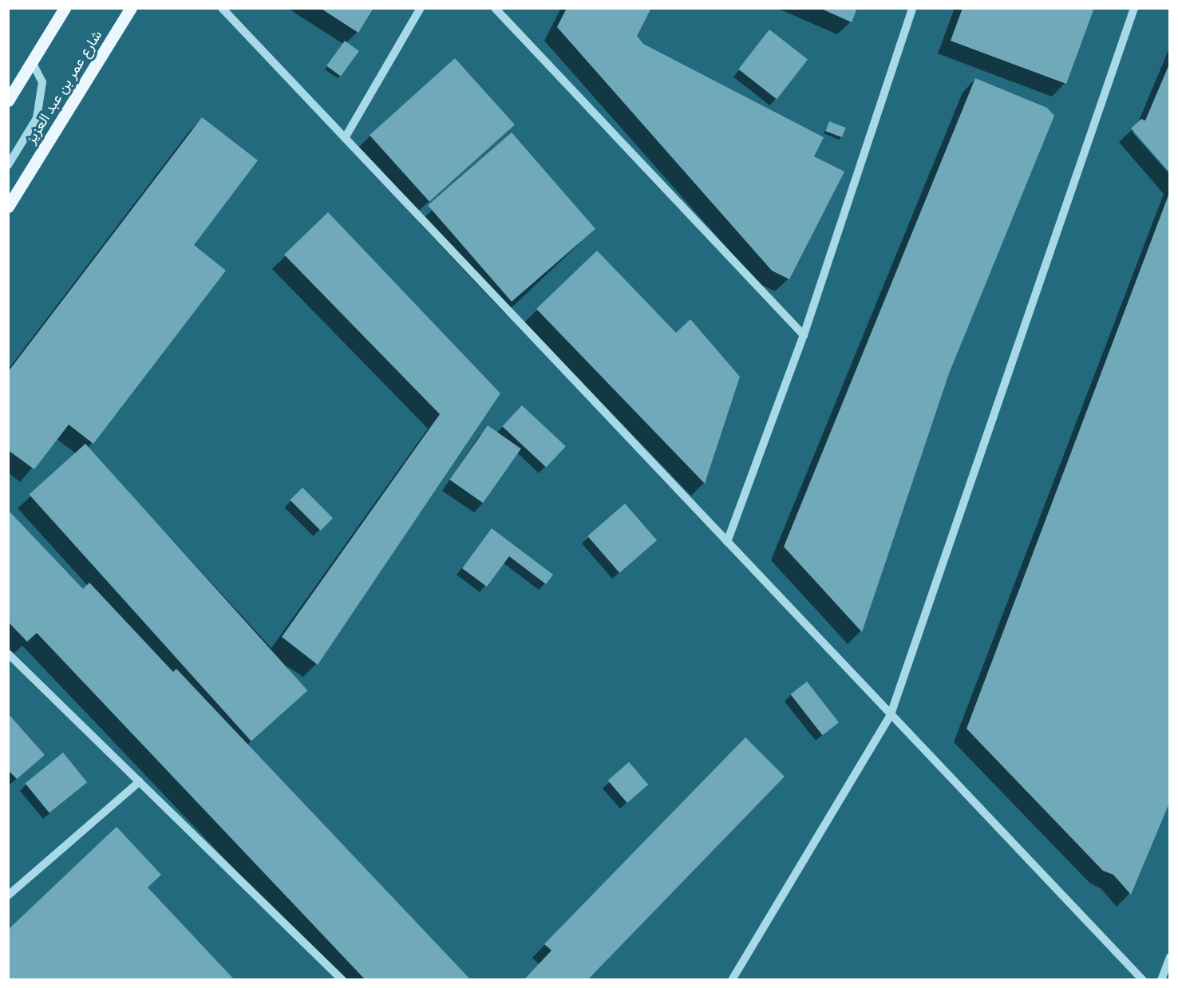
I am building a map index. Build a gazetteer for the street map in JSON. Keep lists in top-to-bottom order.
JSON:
{
  "streets": {
    "main road": ["شارع عمر بن عبد العزيز"]
  }
}
